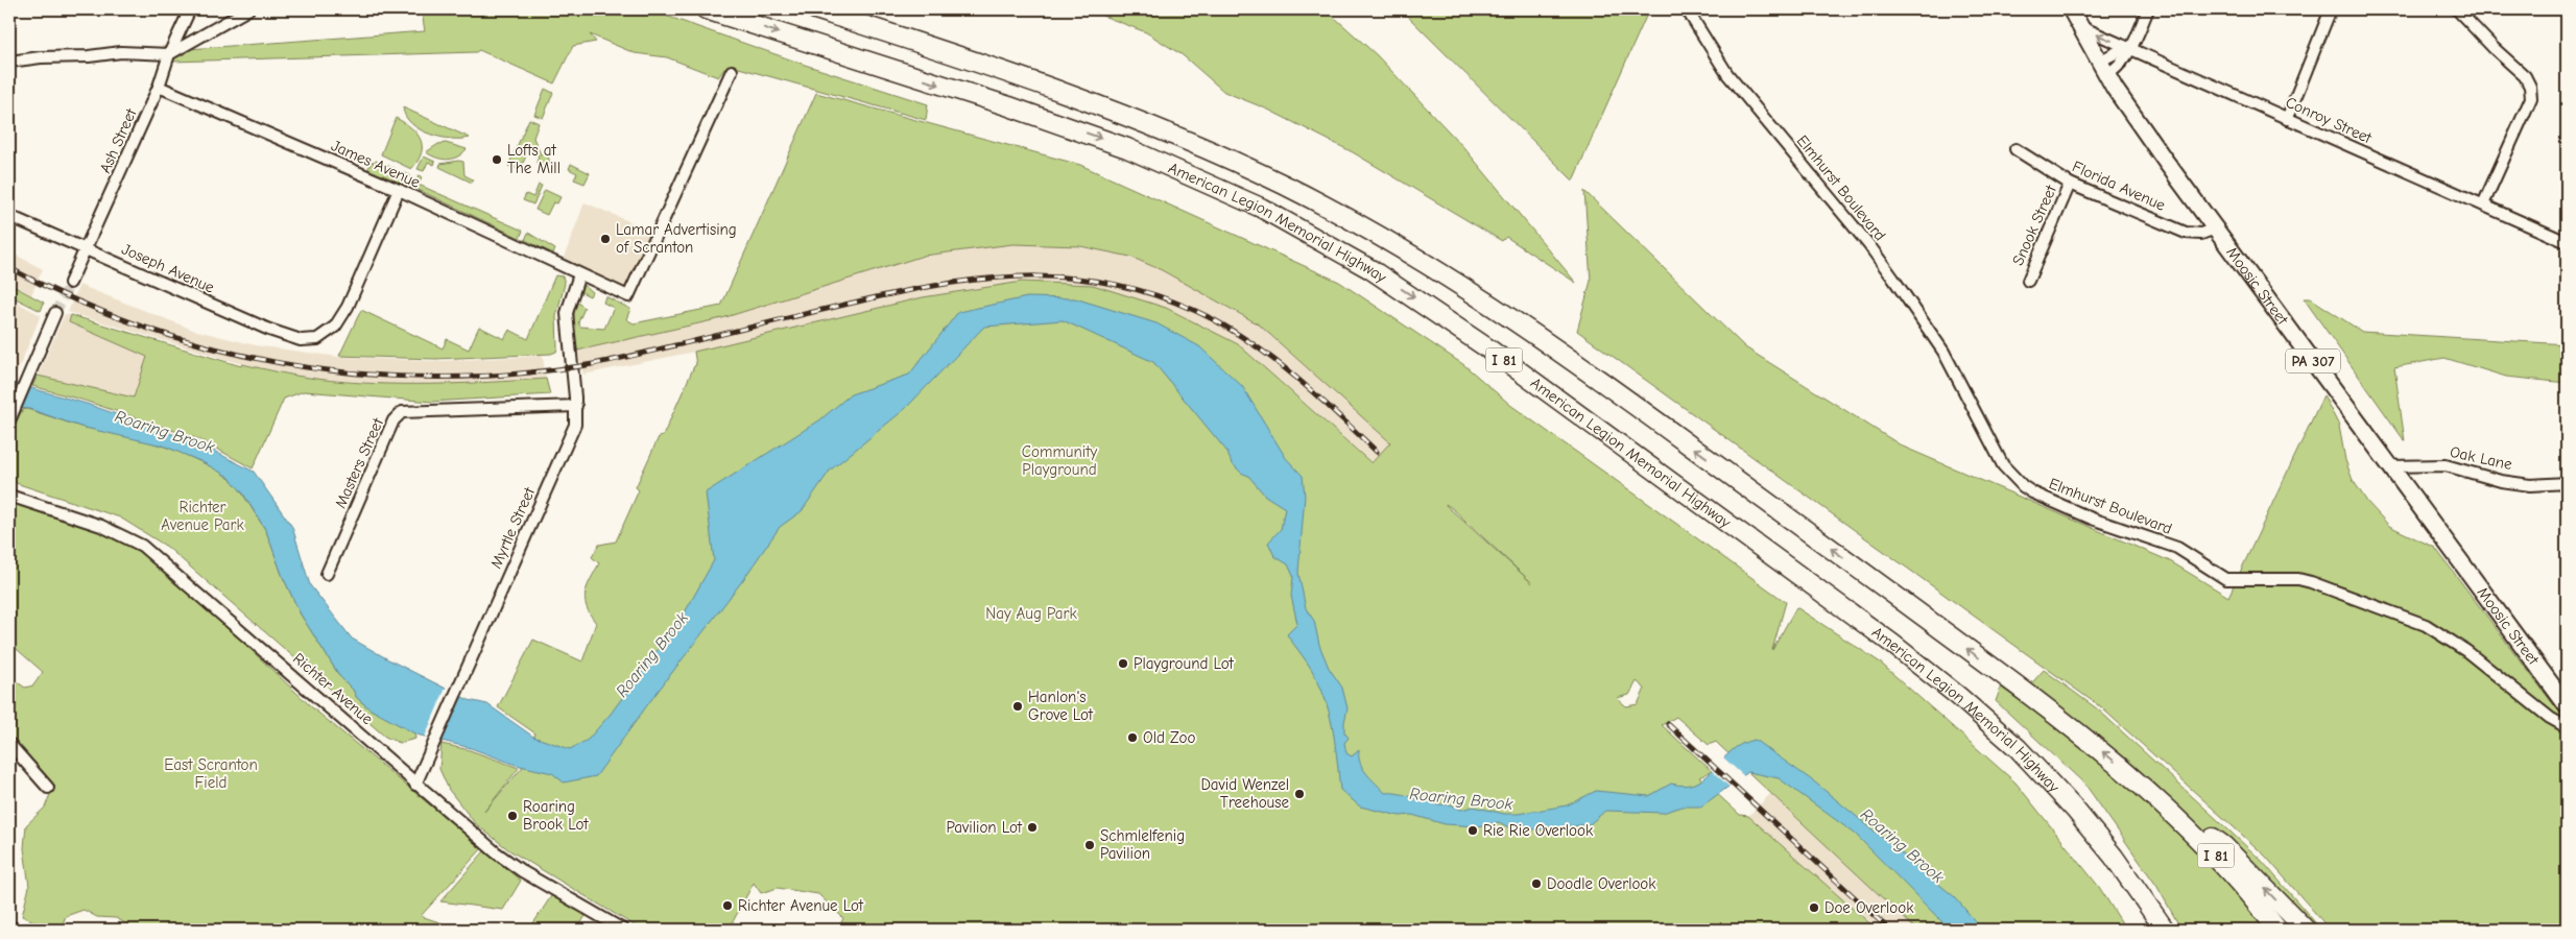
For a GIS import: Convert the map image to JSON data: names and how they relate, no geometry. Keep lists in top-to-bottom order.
{
  "streets": {
    "highway": ["American Legion Memorial Highway", "I 81"],
    "main road": ["Moosic Street", "PA 307"],
    "street": [
      "Conroy Street",
      "Ash Street",
      "James Avenue",
      "Florida Avenue",
      "Elmhurst Boulevard",
      "Snook Street",
      "Joseph Avenue",
      "Oak Lane",
      "Masters Street",
      "Myrtle Street",
      "Richter Avenue"
    ]
  },
  "crossings": [
    ["Conroy Street", "Moosic Street"],
    ["Ash Street", "James Avenue"],
    ["Ash Street", "Joseph Avenue"],
    ["James Avenue", "Joseph Avenue"],
    ["James Avenue", "Myrtle Street"],
    ["Florida Avenue", "Snook Street"],
    ["Florida Avenue", "Moosic Street"],
    ["Moosic Street", "Oak Lane"],
    ["Masters Street", "Myrtle Street"],
    ["Myrtle Street", "Richter Avenue"]
  ],
  "water": ["Roaring Brook"],
  "parks": [
    "Community Playground",
    "Richter Avenue Park",
    "Nay Aug Park",
    "East Scranton Field"
  ],
  "places": [
    "Lofts at The Mill",
    "Lamar Advertising of Scranton",
    "Playground Lot",
    "Hanlon's Grove Lot",
    "Old Zoo",
    "David Wenzel Treehouse",
    "Roaring Brook Lot",
    "Pavilion Lot",
    "Rie Rie Overlook",
    "Schmlelfenig Pavilion",
    "Doodle Overlook",
    "Richter Avenue Lot",
    "Doe Overlook"
  ]
}
